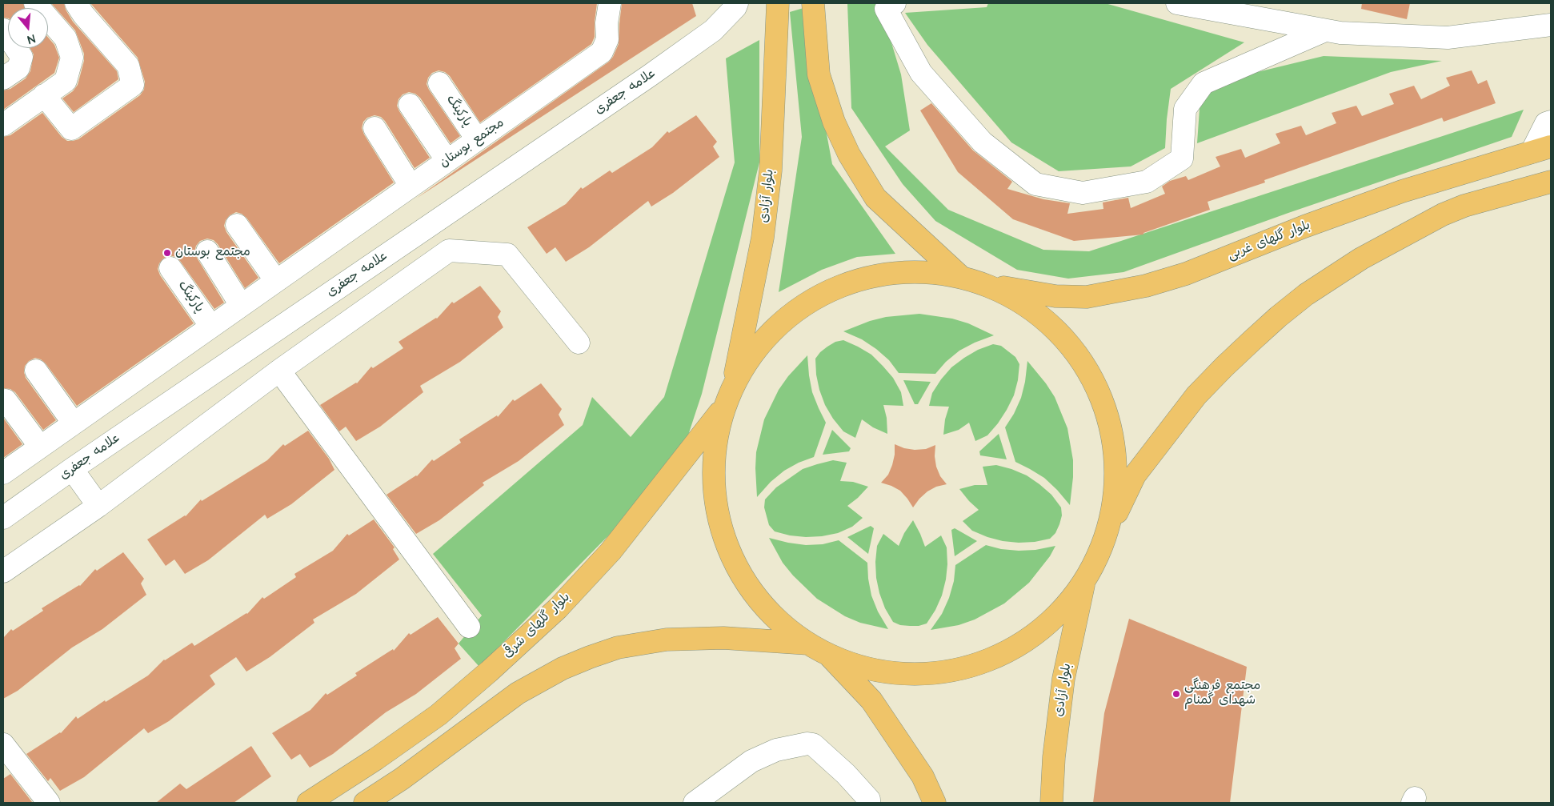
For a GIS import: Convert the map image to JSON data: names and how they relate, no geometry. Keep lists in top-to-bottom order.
{
  "streets": {
    "main road": ["بلوار آزادی", "بلوار گلهای غربی", "بلوار گلهای شرقی"],
    "street": ["علامه جعفری", "پارکینگ", "مجتمع بوستان"]
  },
  "crossings": [
    ["پارکینگ", "مجتمع بوستان"],
    ["بلوار آزادی", "بلوار گلهای شرقی"]
  ],
  "places": ["مجتمع بوستان", "مجتمع فرهنگی شهدای گمنام"],
  "north": "bottom"
}
